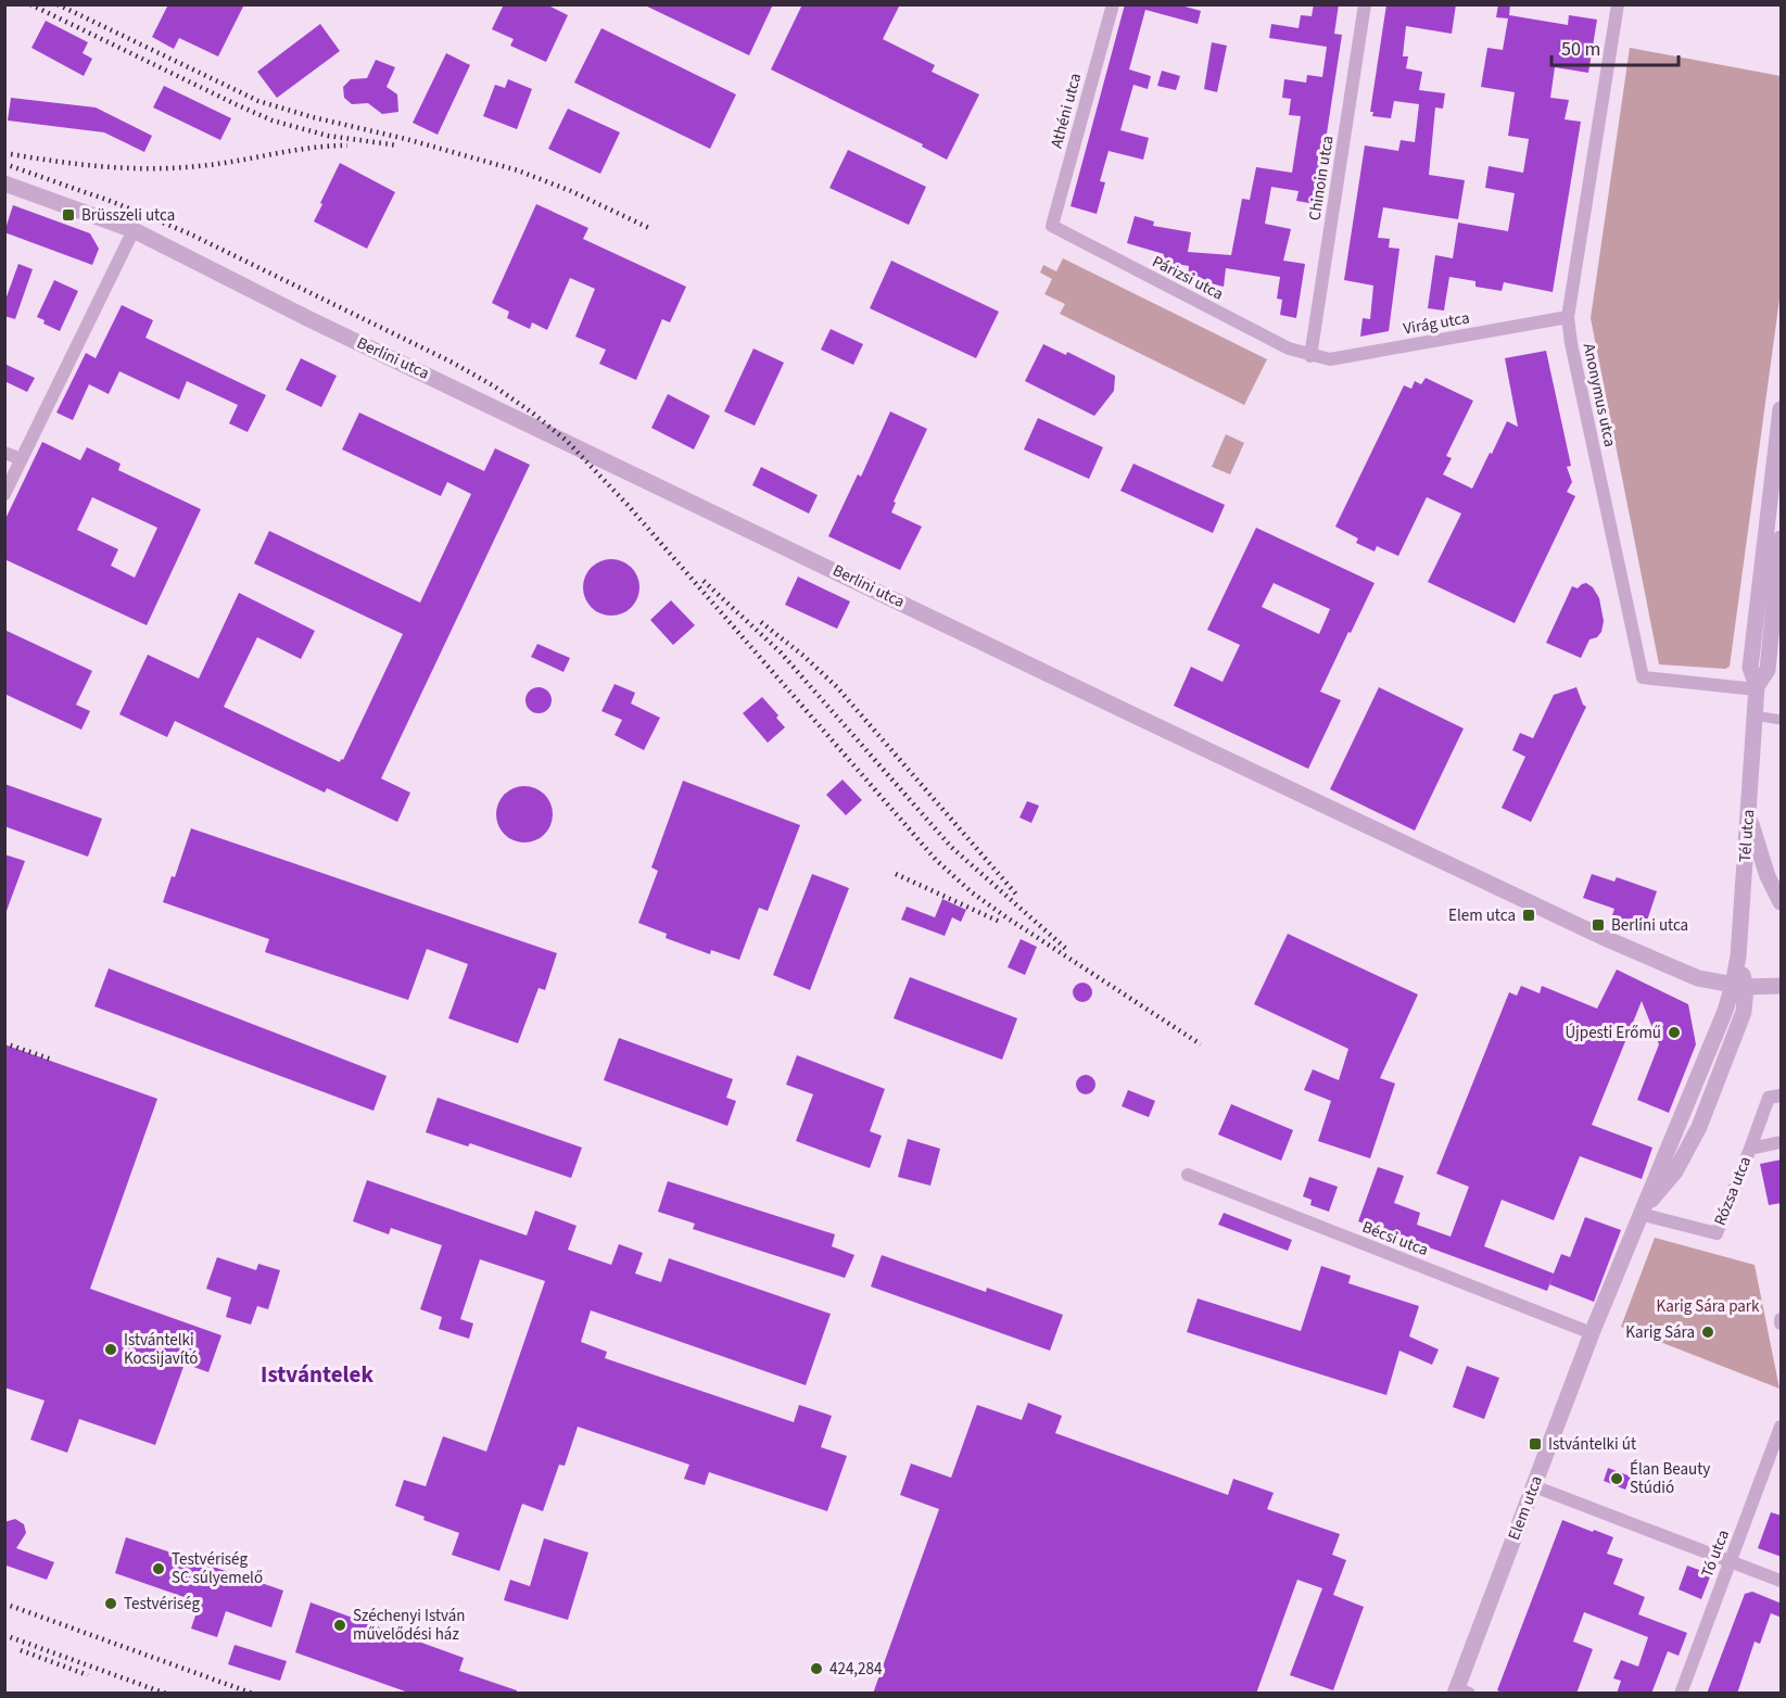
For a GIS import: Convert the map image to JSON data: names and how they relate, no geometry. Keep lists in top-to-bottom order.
{
  "streets": {
    "street": [
      "Athéni utca",
      "Chinoin utca",
      "Párizsi utca",
      "Virág utca",
      "Berlini utca",
      "Anonymus utca",
      "Tél utca",
      "Rózsa utca",
      "Bécsi utca",
      "Elem utca",
      "Tó utca"
    ]
  },
  "crossings": [
    ["Athéni utca", "Párizsi utca"],
    ["Chinoin utca", "Párizsi utca"],
    ["Chinoin utca", "Virág utca"],
    ["Párizsi utca", "Virág utca"],
    ["Virág utca", "Anonymus utca"],
    ["Berlini utca", "Tél utca"],
    ["Berlini utca", "Elem utca"],
    ["Anonymus utca", "Tél utca"],
    ["Tél utca", "Elem utca"],
    ["Rózsa utca", "Elem utca"],
    ["Bécsi utca", "Elem utca"]
  ],
  "districts": ["Istvántelek"],
  "parks": ["Karig Sára park"],
  "places": {
    "transit": [
      "Brüsszeli utca",
      "Elem utca",
      "Berlini utca",
      "Istvántelki út"
    ],
    "other": [
      "Újpesti Erőmű",
      "Karig Sára",
      "Istvántelki Kocsijavító",
      "Élan Beauty Stúdió",
      "Testvériség SC súlyemelő",
      "Testvériség",
      "Széchenyi István művelődési ház",
      "424,284"
    ]
  },
  "scale_bar": "50 m"
}
